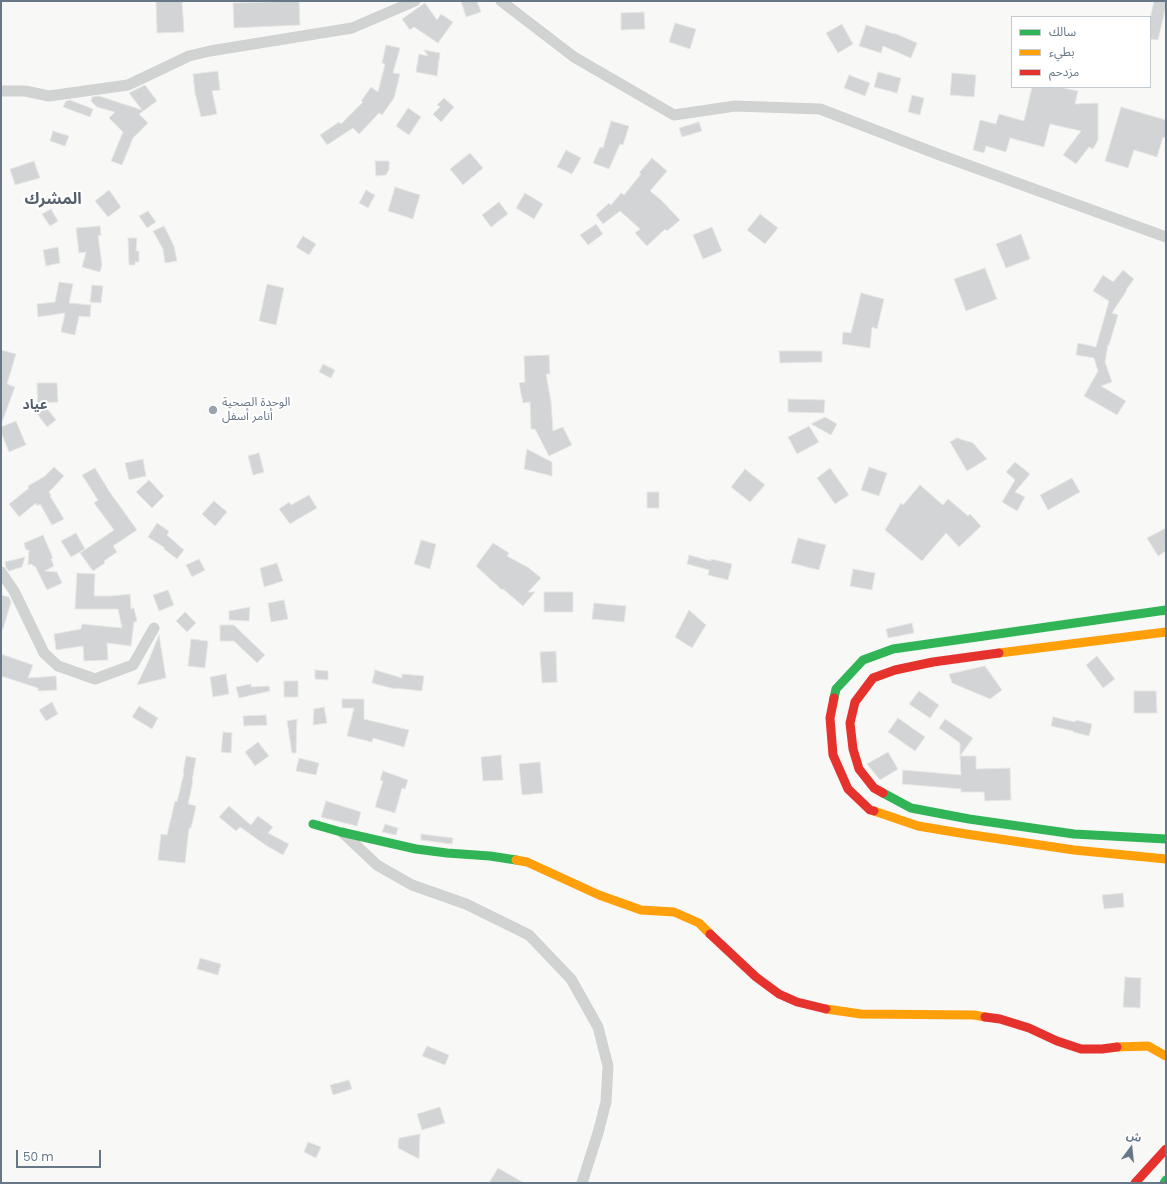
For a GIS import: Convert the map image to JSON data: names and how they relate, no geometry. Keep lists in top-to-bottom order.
{
  "districts": ["المشرك", "عياد"],
  "places": ["الوحدة الصحية أنامر أسفل"],
  "legend": ["سالك", "بطيء", "مزدحم"],
  "scale_bar": "50 m",
  "north": "top"
}
